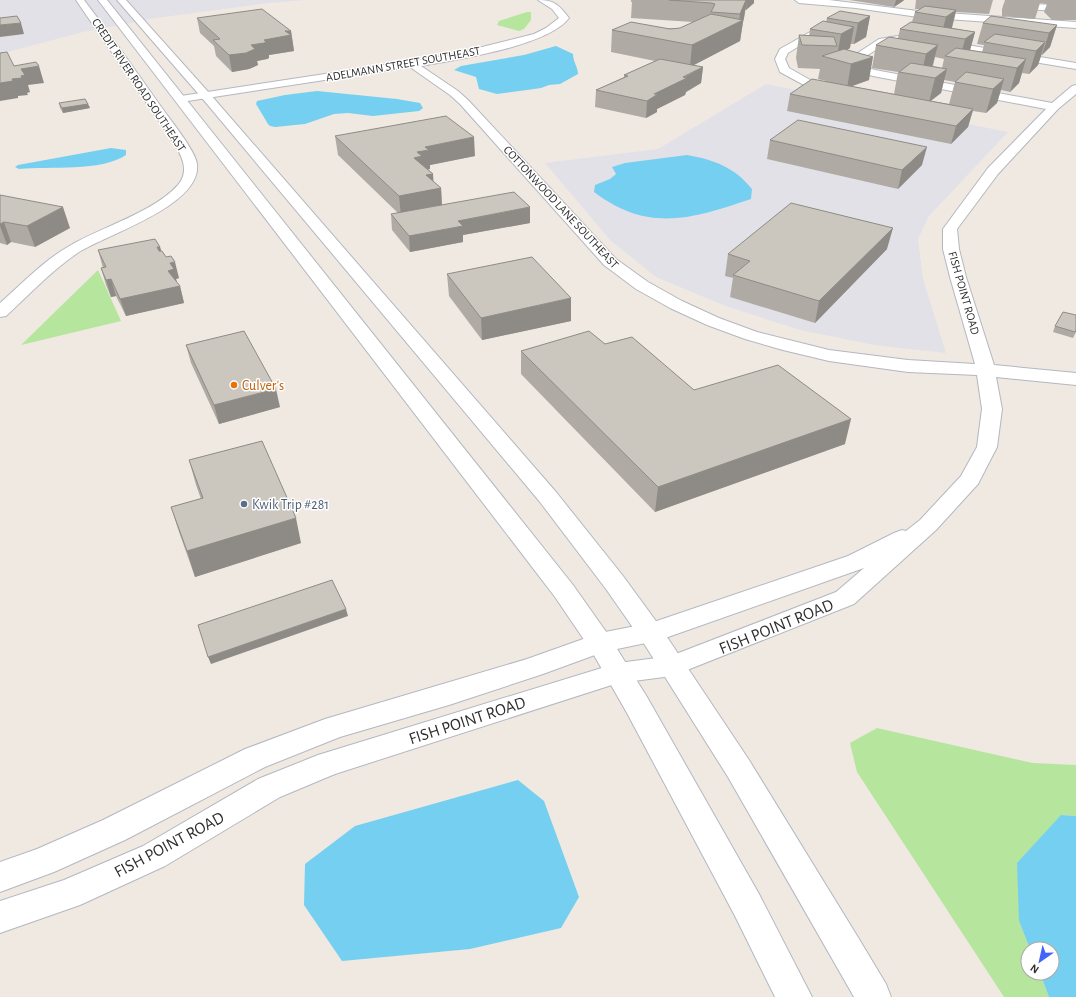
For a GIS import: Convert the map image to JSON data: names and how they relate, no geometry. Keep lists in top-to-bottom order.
{
  "streets": {
    "street": [
      "ADELMANN STREET SOUTHEAST",
      "CREDIT RIVER ROAD SOUTHEAST",
      "COTTONWOOD LANE SOUTHEAST",
      "FISH POINT ROAD"
    ]
  },
  "crossings": [
    ["ADELMANN STREET SOUTHEAST", "COTTONWOOD LANE SOUTHEAST"],
    ["COTTONWOOD LANE SOUTHEAST", "FISH POINT ROAD"]
  ],
  "places": ["Culver's", "Kwik Trip #281"],
  "north": "bottom left"
}
